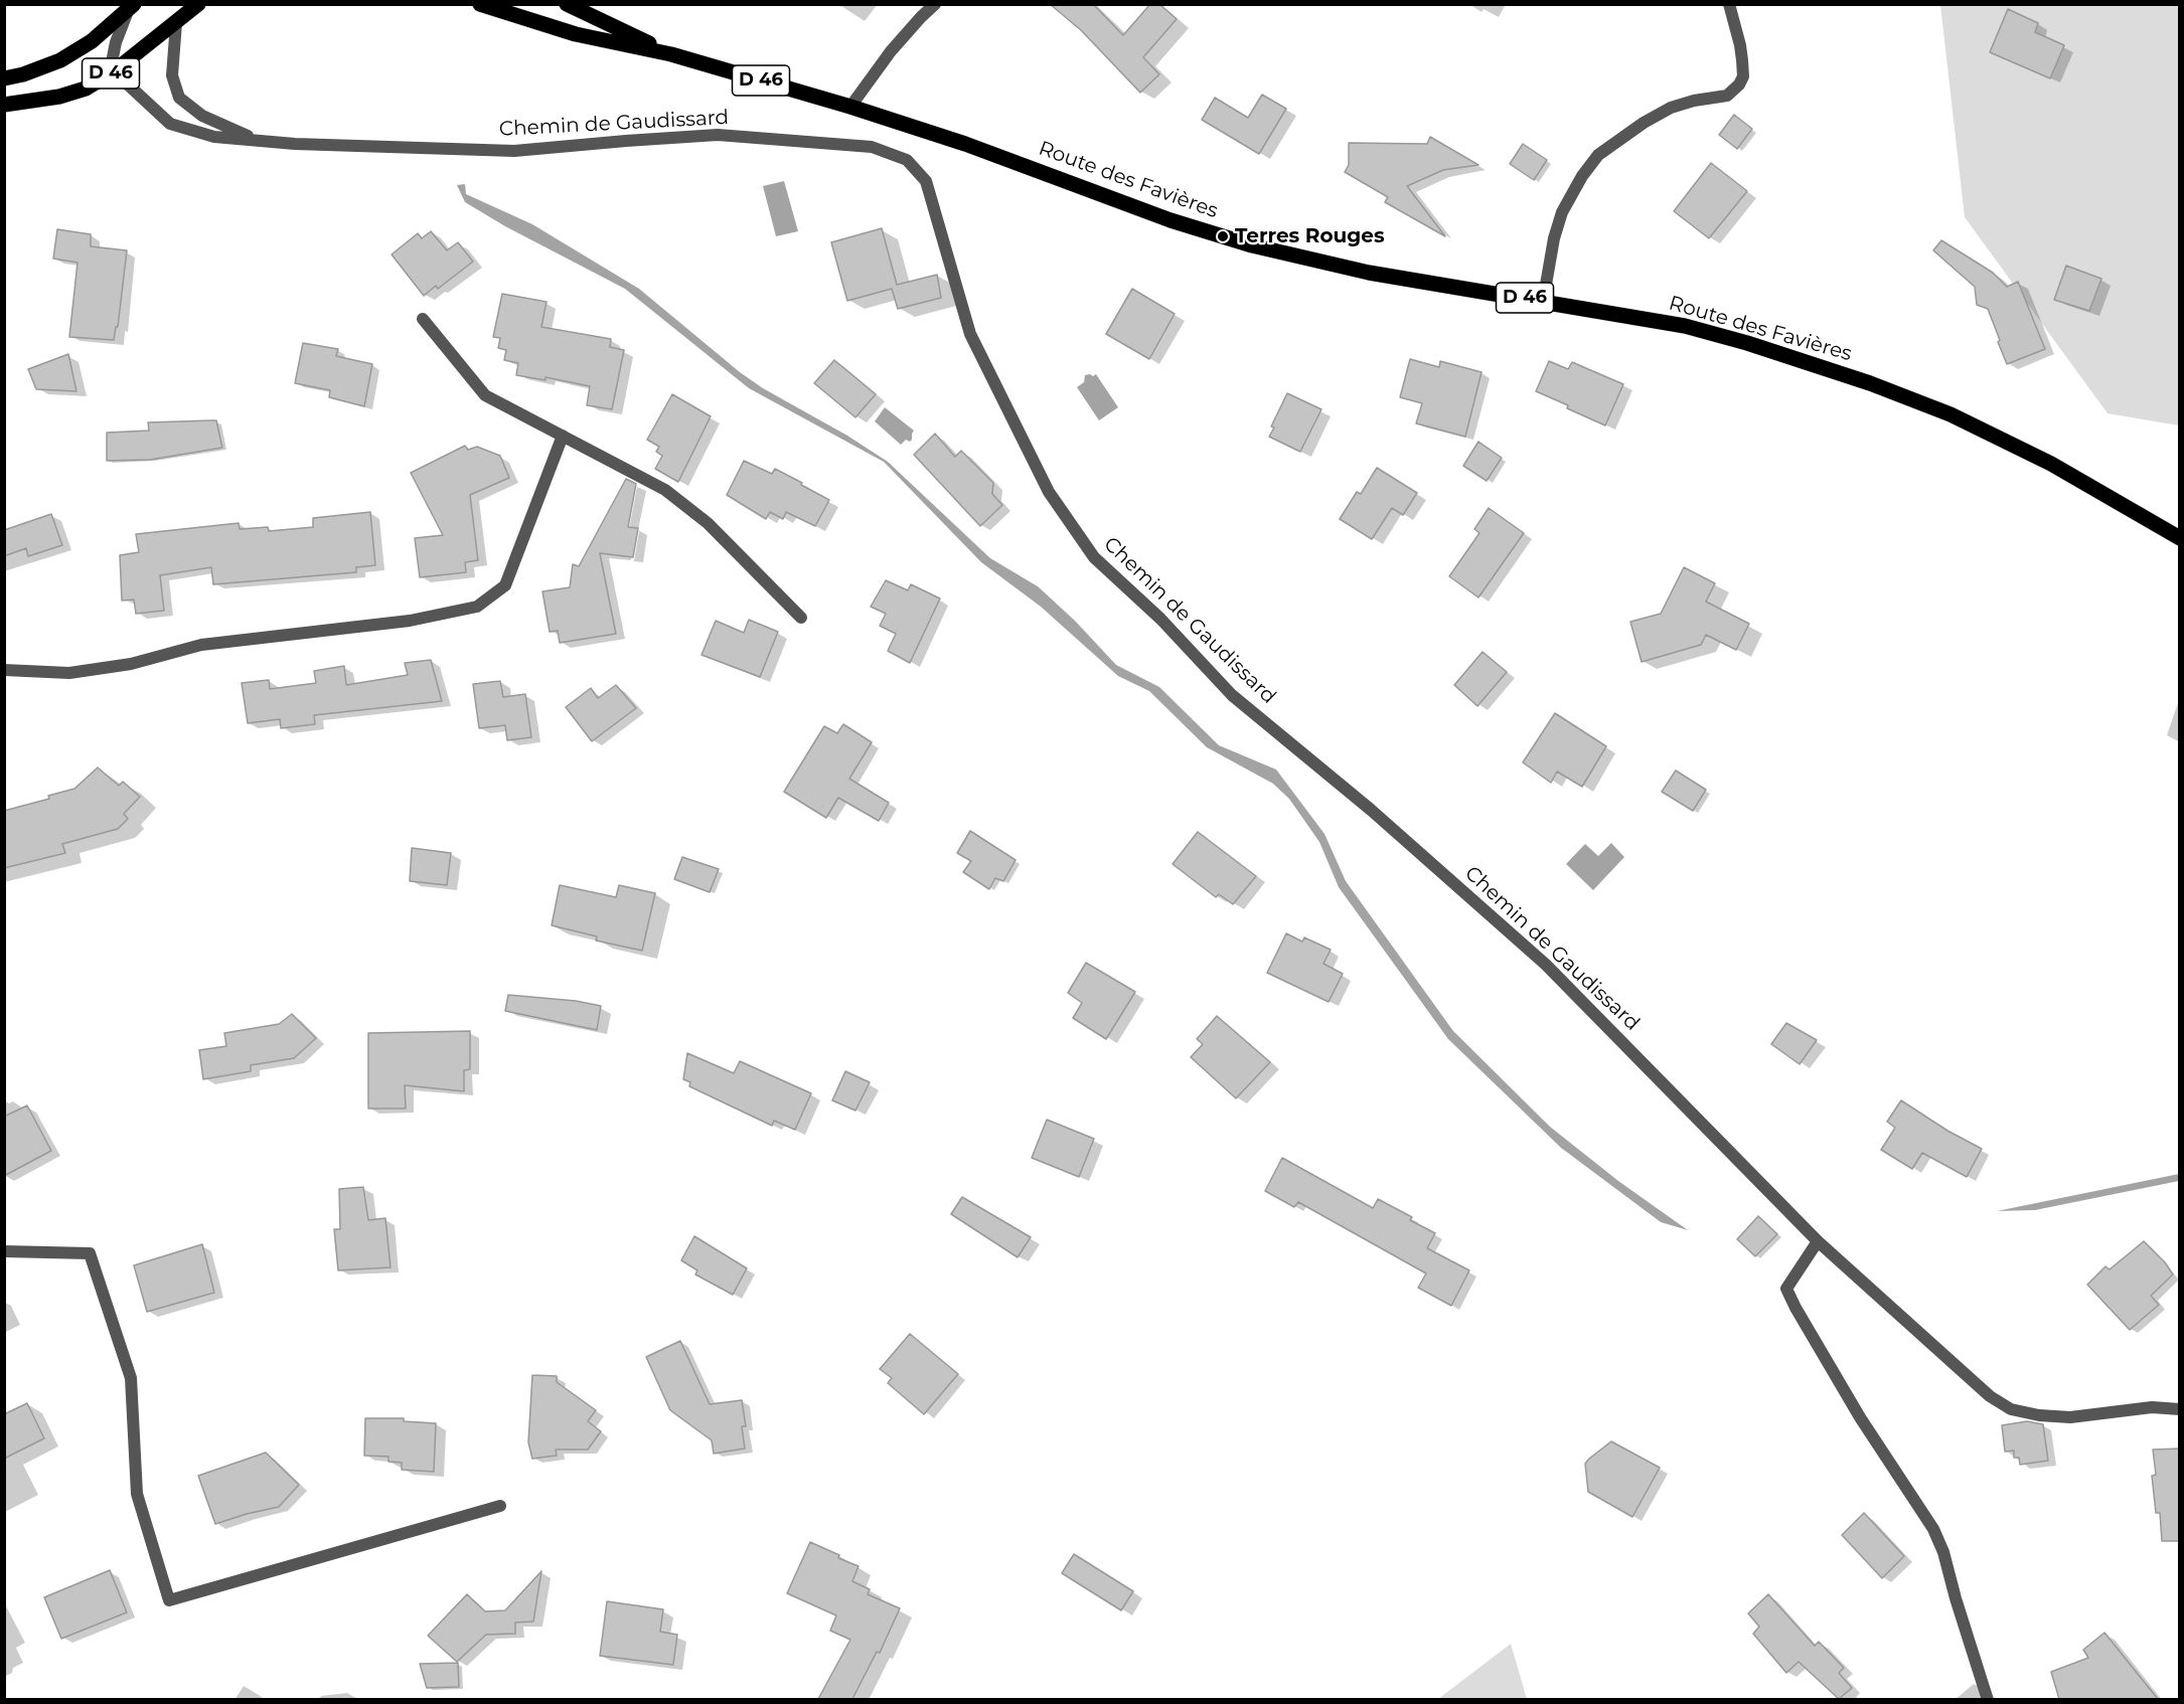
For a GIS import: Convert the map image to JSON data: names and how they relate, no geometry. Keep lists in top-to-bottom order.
{
  "streets": {
    "main road": ["D 46", "Route des Favières"],
    "street": ["Chemin de Gaudissard"]
  },
  "crossings": [
    ["D 46", "Chemin de Gaudissard"],
    ["D 46", "Route des Favières"]
  ],
  "places": ["Terres Rouges"]
}
